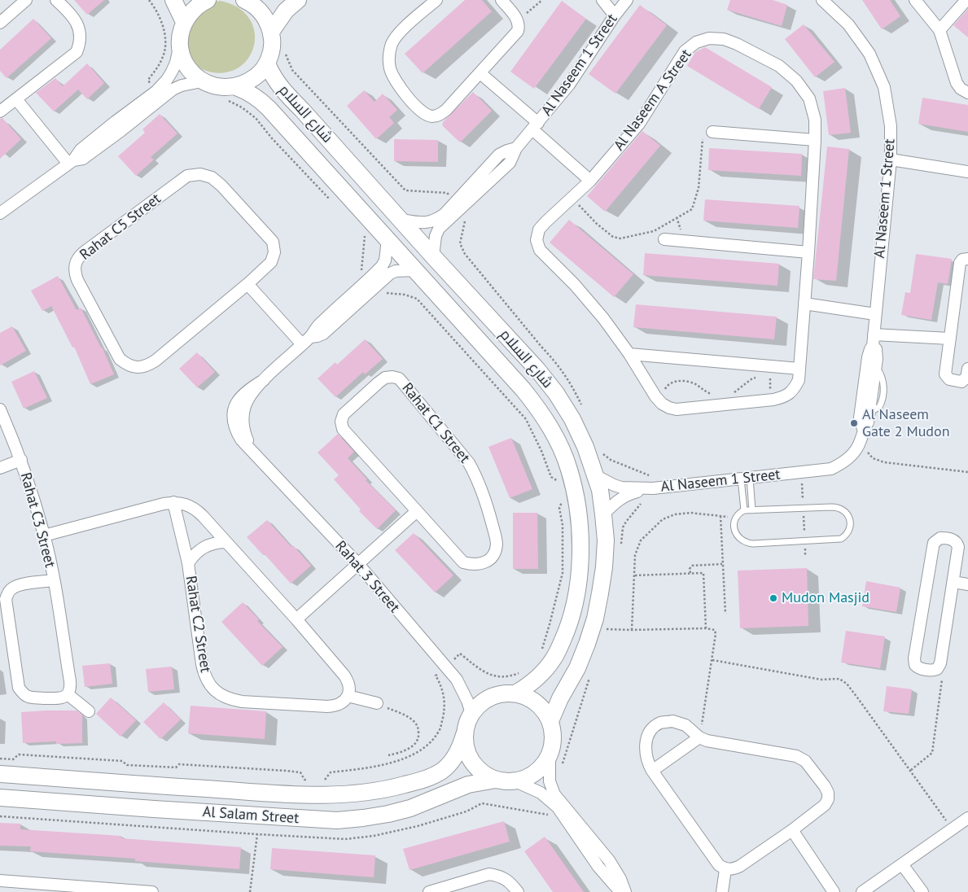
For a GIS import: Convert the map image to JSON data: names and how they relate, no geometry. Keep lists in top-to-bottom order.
{
  "streets": {
    "street": [
      "Al Naseem 1 Street",
      "Al Naseem A Street",
      "شارع السلام",
      "Rahat C5 Street",
      "Rahat C1 Street",
      "Rahat C3 Street",
      "Rahat 3 Street",
      "Rahat C2 Street",
      "Al Salam Street"
    ]
  },
  "crossings": [
    ["Al Naseem 1 Street", "شارع السلام"],
    ["شارع السلام", "Rahat 3 Street"],
    ["شارع السلام", "Al Salam Street"],
    ["Rahat 3 Street", "Al Salam Street"]
  ],
  "places": ["Al Naseem Gate 2 Mudon", "Mudon Masjid"]
}
